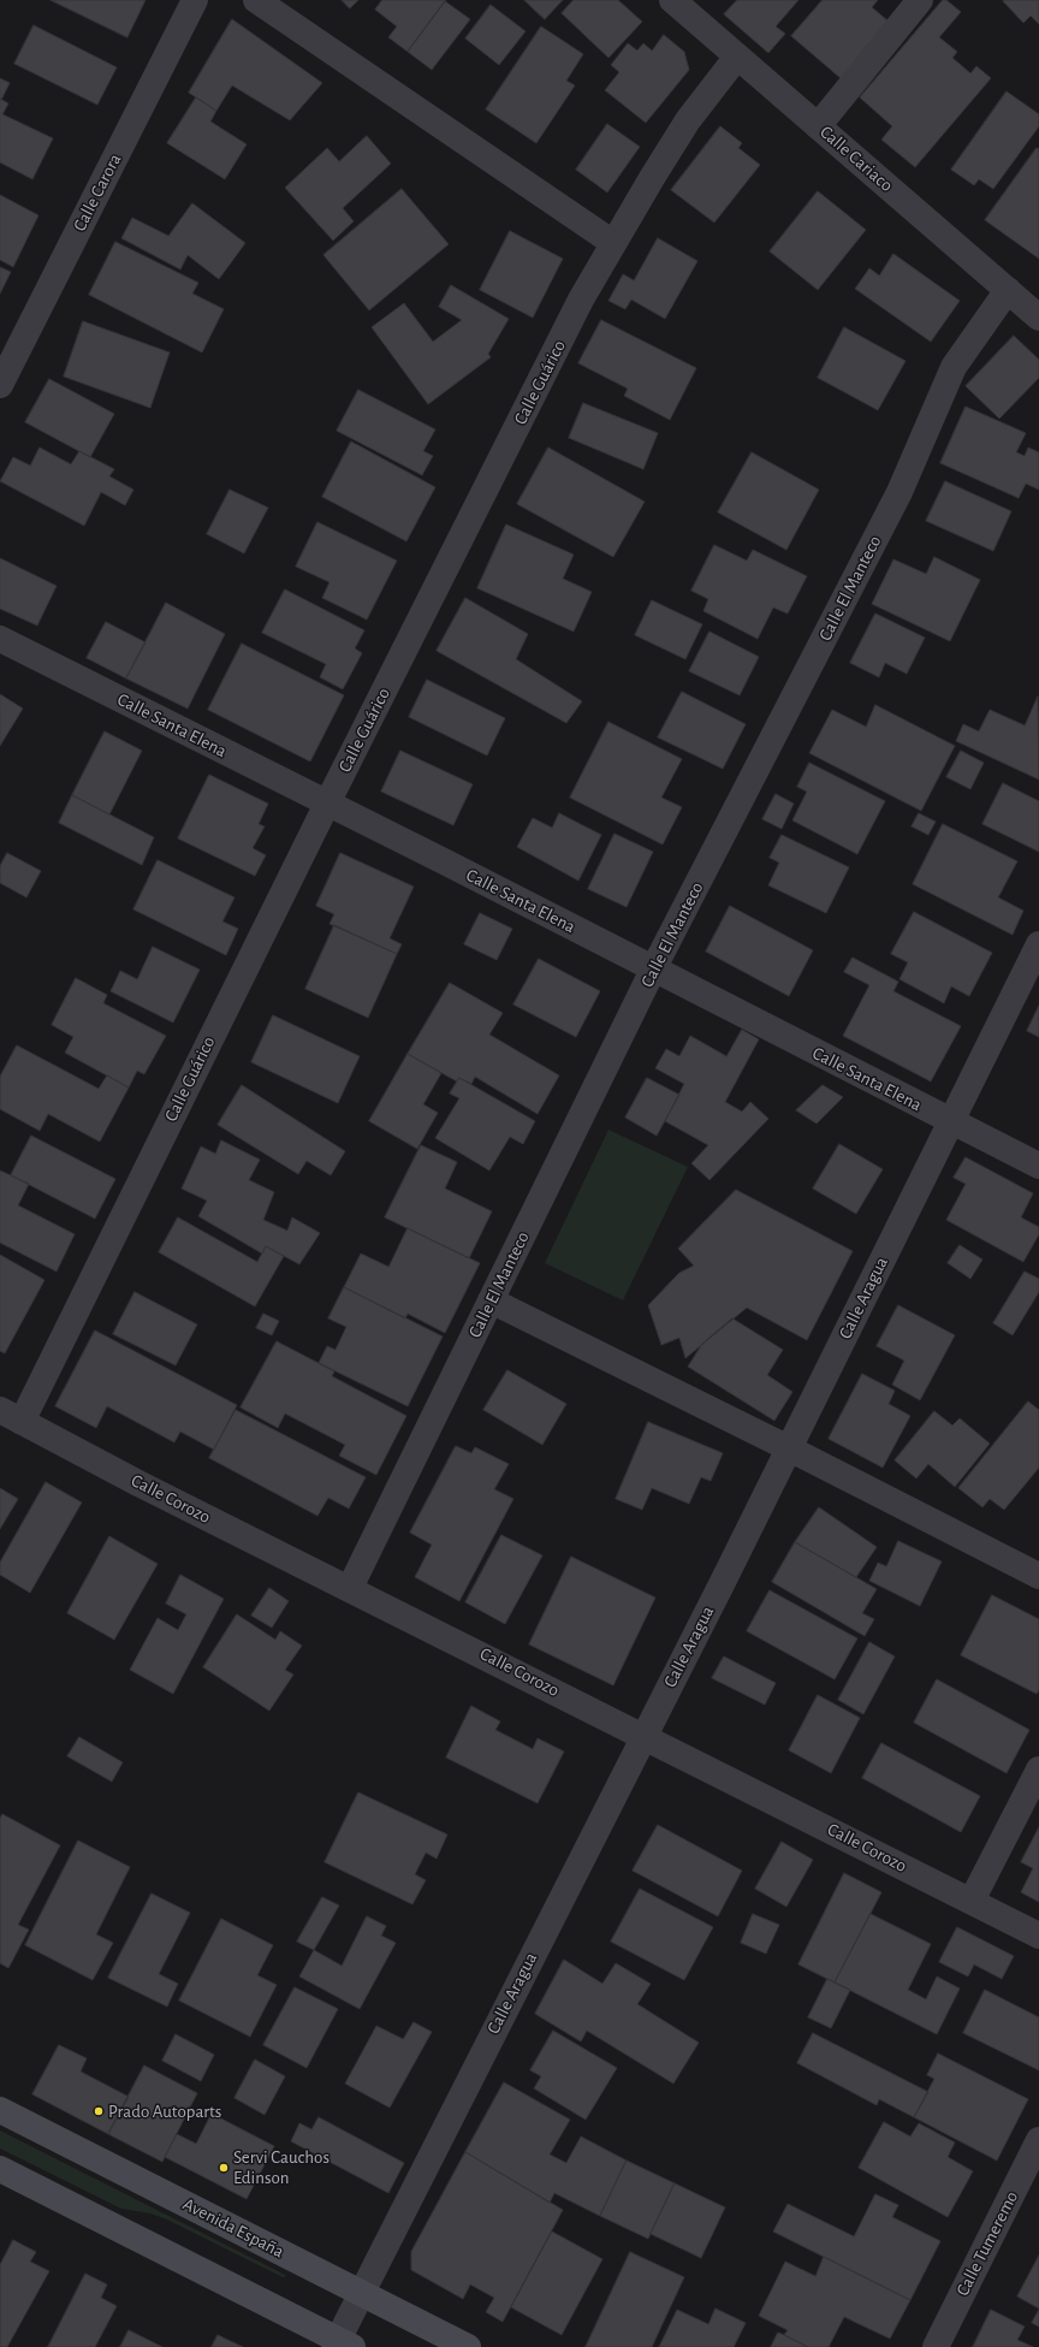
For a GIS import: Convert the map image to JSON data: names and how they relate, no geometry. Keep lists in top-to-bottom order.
{
  "streets": {
    "main road": ["Avenida España"],
    "street": [
      "Calle Cariaco",
      "Calle Carora",
      "Calle Guárico",
      "Calle El Manteco",
      "Calle Santa Elena",
      "Calle Aragua",
      "Calle Corozo",
      "Calle Tumeremo"
    ]
  },
  "crossings": [
    ["Calle Cariaco", "Calle Guárico"],
    ["Calle Cariaco", "Calle El Manteco"],
    ["Calle Guárico", "Calle Santa Elena"],
    ["Calle Guárico", "Calle Corozo"],
    ["Calle El Manteco", "Calle Santa Elena"],
    ["Calle El Manteco", "Calle Corozo"],
    ["Calle Santa Elena", "Calle Aragua"],
    ["Calle Aragua", "Calle Corozo"],
    ["Calle Aragua", "Avenida España"]
  ],
  "places": ["Prado Autoparts", "Servi Cauchos Edinson"]
}
